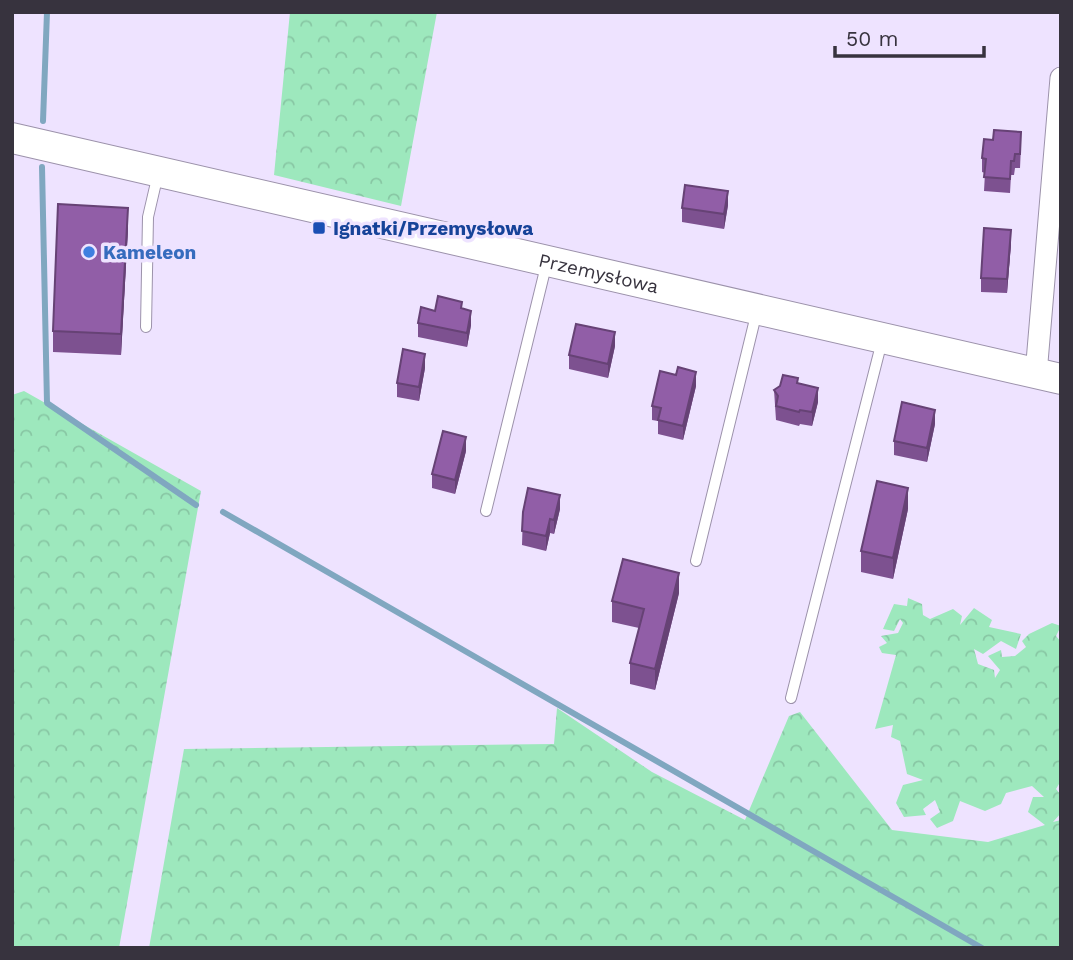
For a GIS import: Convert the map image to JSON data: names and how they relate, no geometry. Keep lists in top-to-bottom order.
{
  "streets": {
    "street": ["Przemysłowa"]
  },
  "places": {
    "transit": ["Ignatki/Przemysłowa"],
    "other": ["Kameleon"]
  },
  "scale_bar": "50 m"
}
